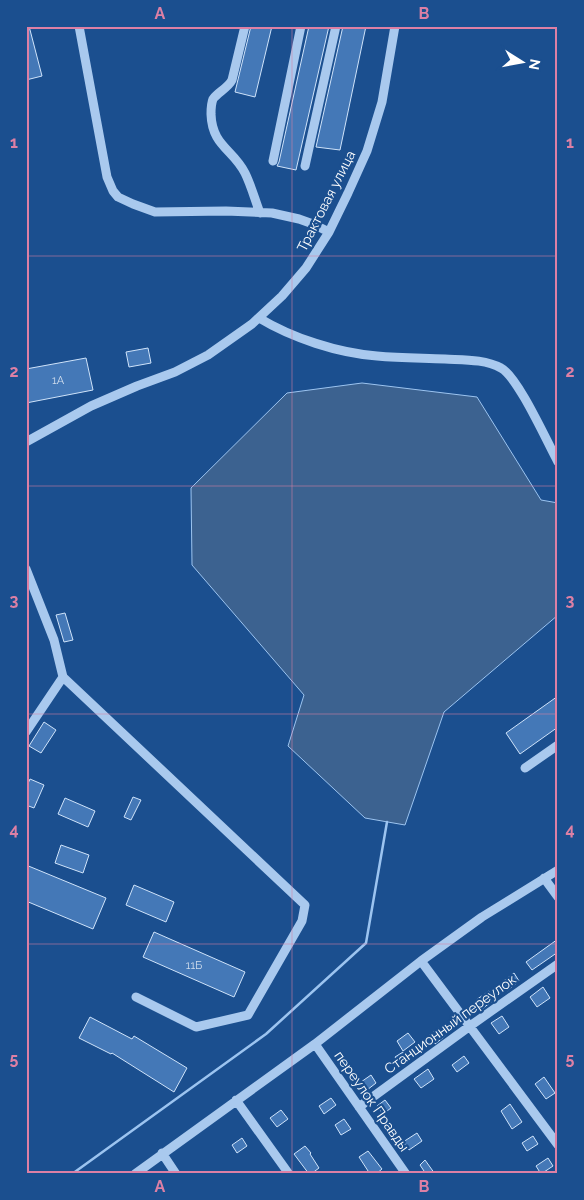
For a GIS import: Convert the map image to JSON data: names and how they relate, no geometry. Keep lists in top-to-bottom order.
{
  "streets": {
    "street": ["Трактовая улица", "Станционный переулок", "переулок Правды"]
  },
  "crossings": [
    ["Станционный переулок", "переулок Правды"]
  ],
  "house_numbers": ["1А", "11Б"],
  "north": "right",
  "grid": {
    "columns": ["A", "B"],
    "rows": [
      "1",
      "2",
      "3",
      "4",
      "5"
    ]
  }
}
